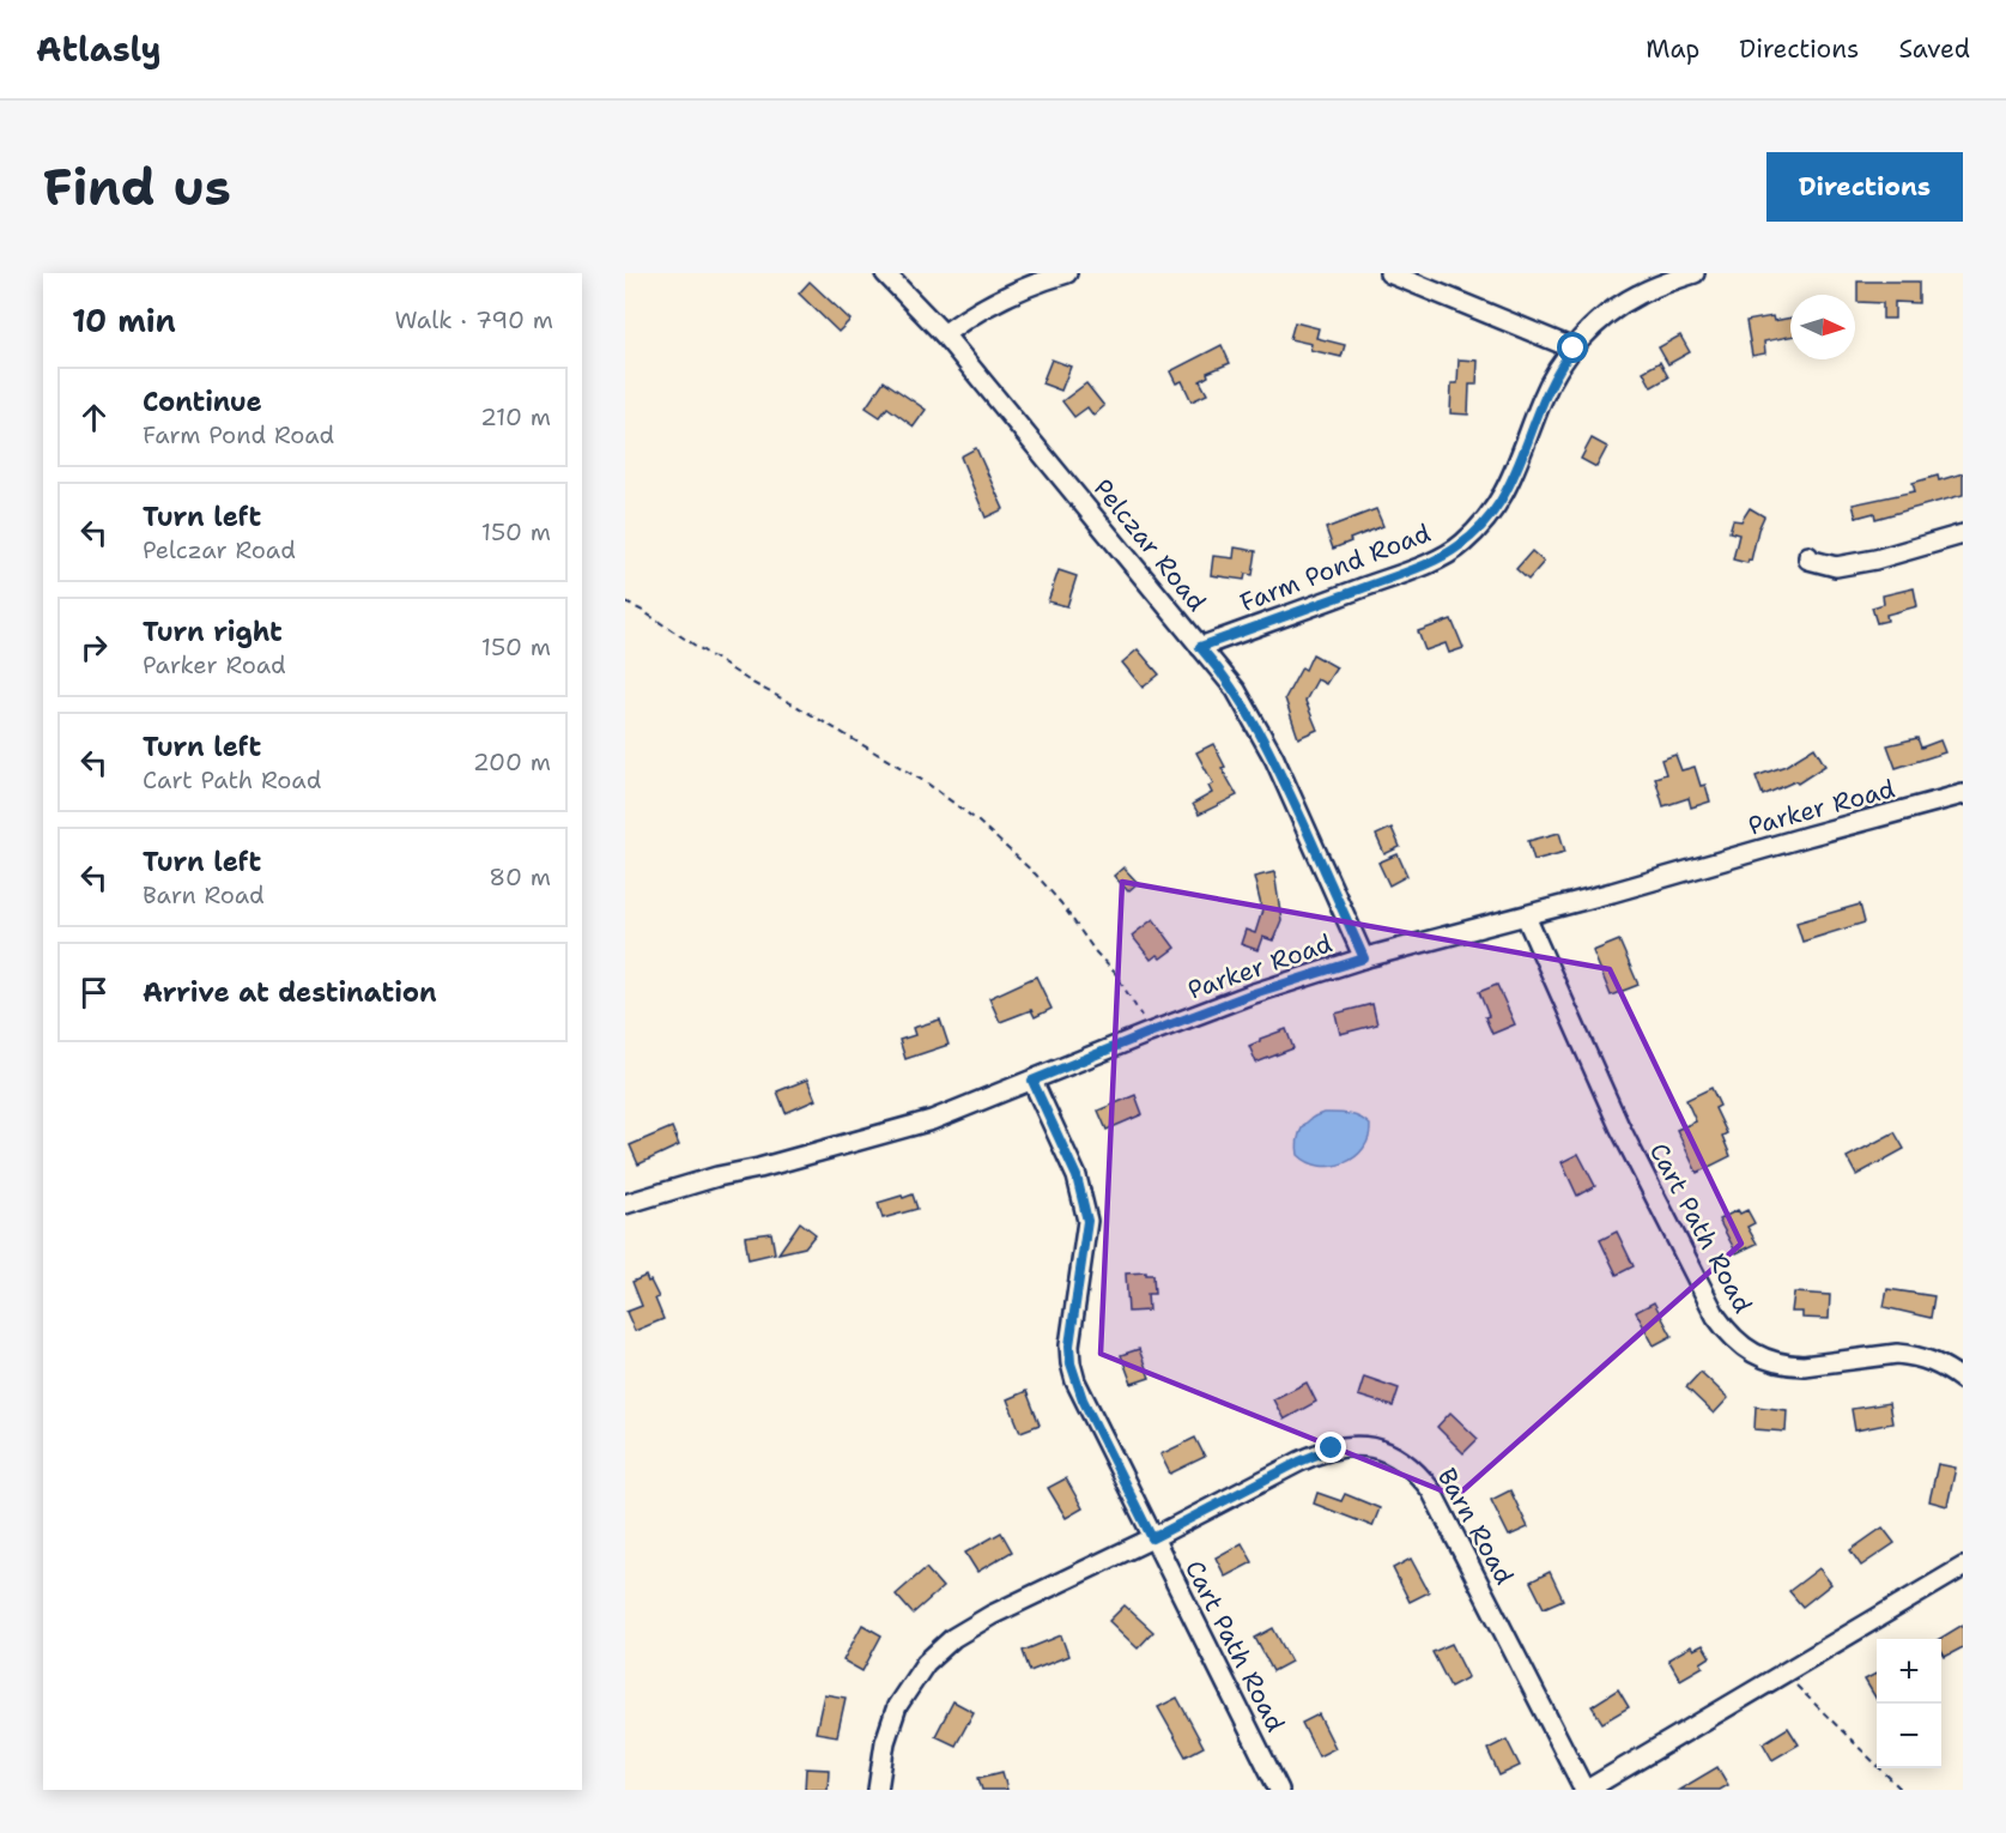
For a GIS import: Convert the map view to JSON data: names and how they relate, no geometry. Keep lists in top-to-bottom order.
{
  "streets": {
    "street": [
      "Pelczar Road",
      "Farm Pond Road",
      "Parker Road",
      "Cart Path Road",
      "Barn Road"
    ]
  },
  "crossings": [
    ["Pelczar Road", "Farm Pond Road"],
    ["Pelczar Road", "Parker Road"],
    ["Parker Road", "Cart Path Road"],
    ["Cart Path Road", "Barn Road"]
  ],
  "north": "right",
  "page": {
    "header": "Atlasly",
    "nav": ["Map", "Directions", "Saved"],
    "buttons": "Directions",
    "title": "Find us",
    "heading": ["10 min", "Walk · 790 m"],
    "list": [
      ["Continue", "Farm Pond Road", "210 m"],
      ["Turn left", "Pelczar Road", "150 m"],
      ["Turn right", "Parker Road", "150 m"],
      ["Turn left", "Cart Path Road", "200 m"],
      ["Turn left", "Barn Road", "80 m"],
      "Arrive at destination"
    ],
    "map_buttons": ["+", "−"]
  }
}
